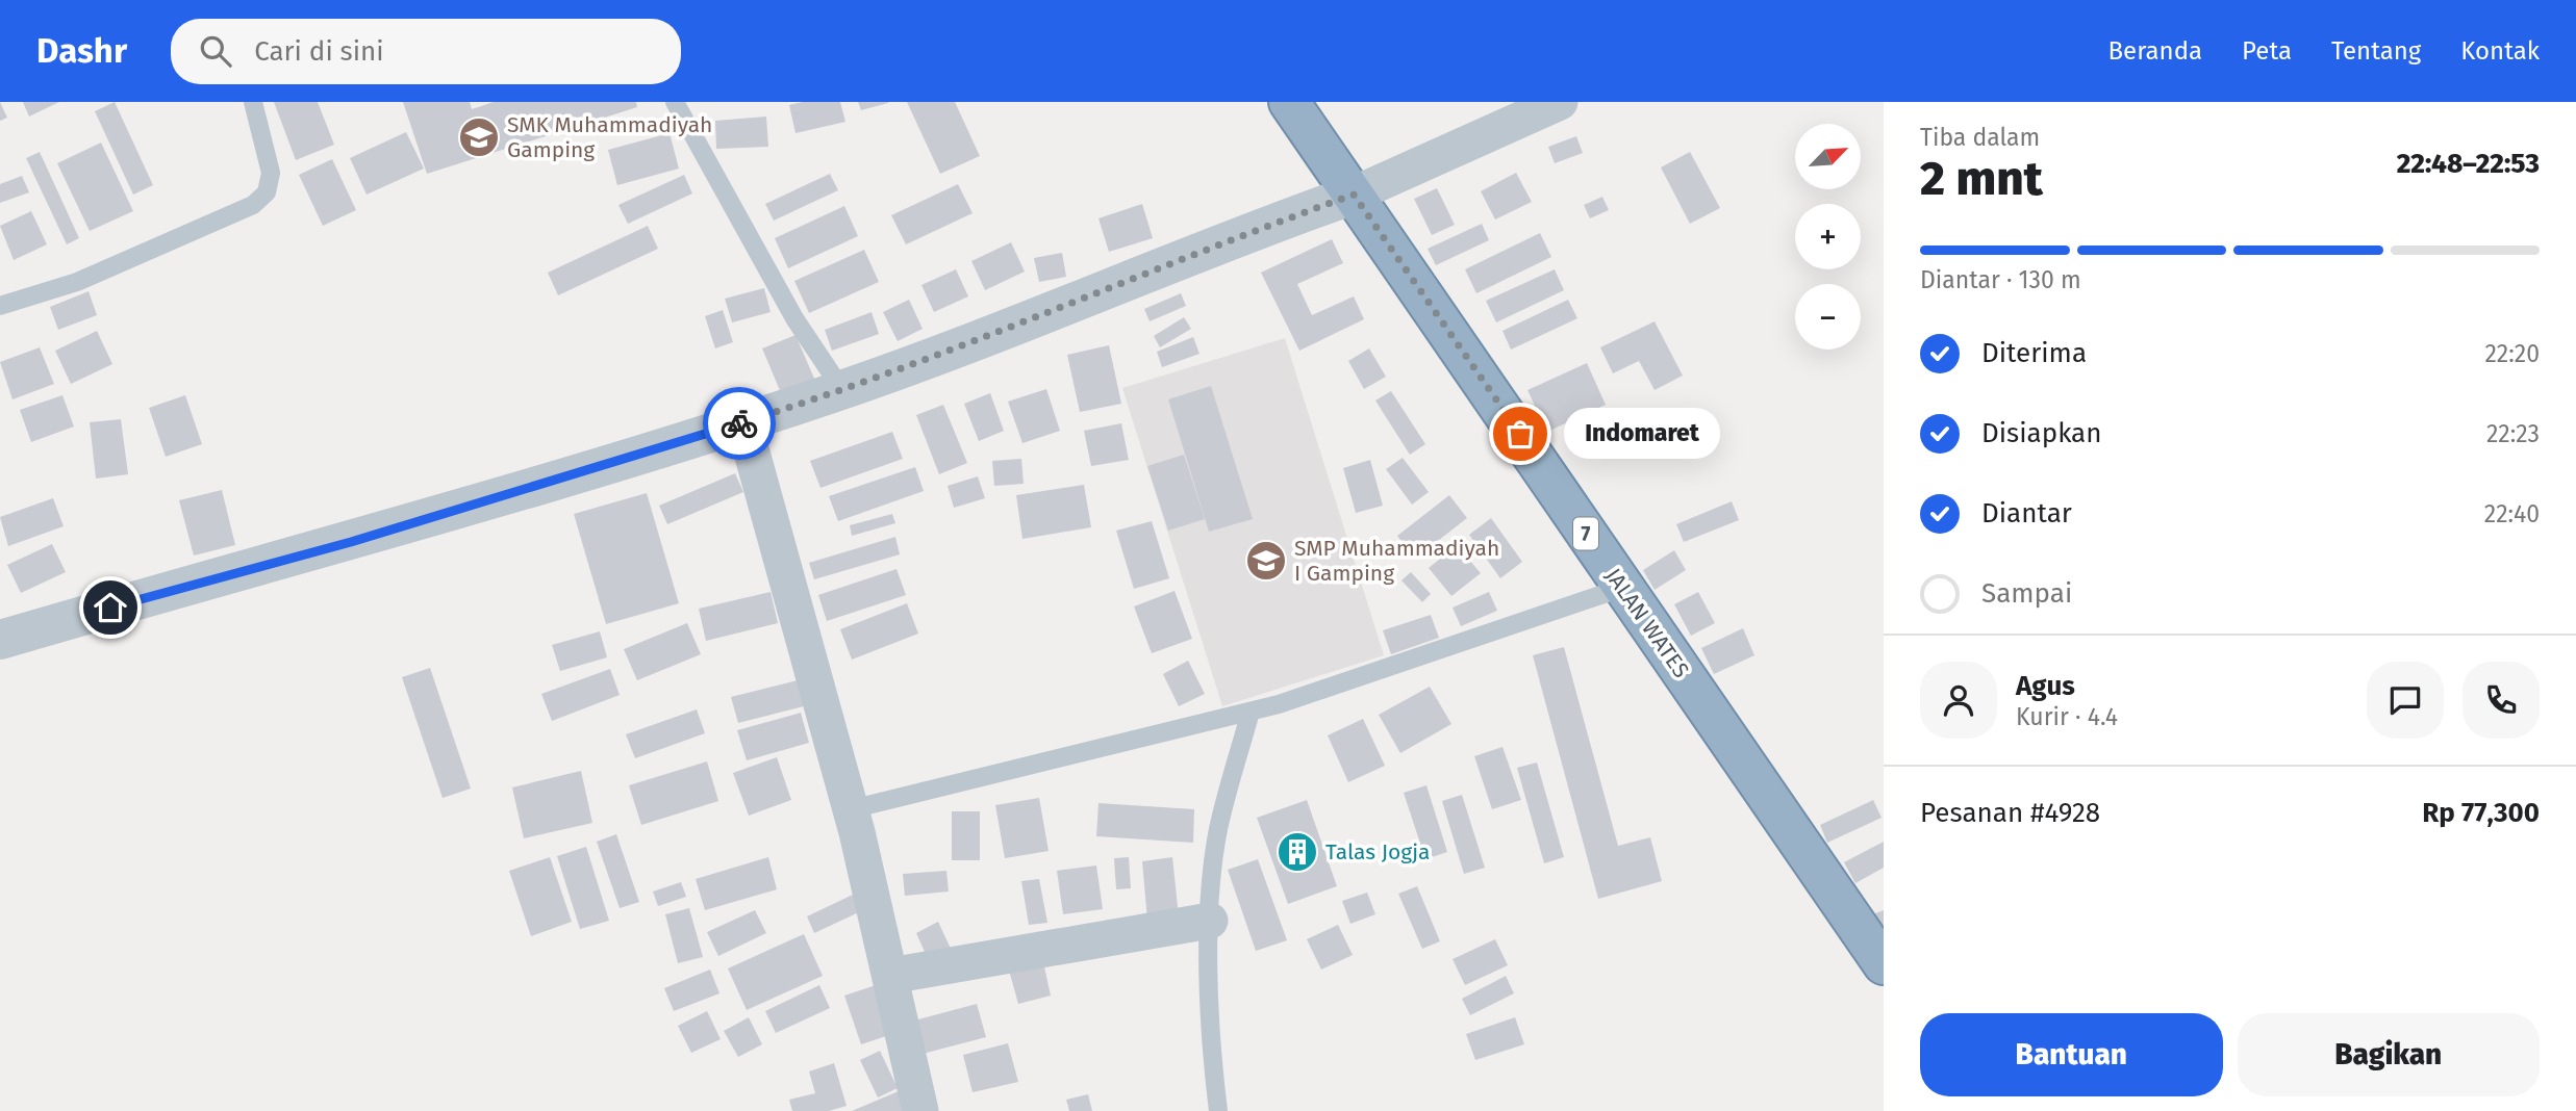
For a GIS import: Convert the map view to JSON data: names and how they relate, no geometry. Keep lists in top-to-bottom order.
{
  "streets": {
    "highway": ["7", "JALAN WATES"]
  },
  "places": {
    "school or university": ["SMK Muhammadiyah Gamping", "SMP Muhammadiyah I Gamping"],
    "other": ["Indomaret"],
    "building": ["Talas Jogja"]
  },
  "north": "top right",
  "page": {
    "header": "Dashr",
    "search": "Cari di sini",
    "nav": [
      "Beranda",
      "Peta",
      "Tentang",
      "Kontak"
    ],
    "heading": ["2 mnt", "Tiba dalam", "22:48–22:53"],
    "panel": [
      "Agus",
      "Kurir · 4.4",
      "Pesanan #4928",
      "Rp 77,300"
    ],
    "map_buttons": ["+", "−"],
    "bar": "Diantar · 130 m",
    "list": [
      ["Diterima", "22:20"],
      ["Disiapkan", "22:23"],
      ["Diantar", "22:40"],
      "Sampai"
    ],
    "bubble": "Indomaret",
    "buttons": ["Bantuan", "Bagikan"]
  }
}
